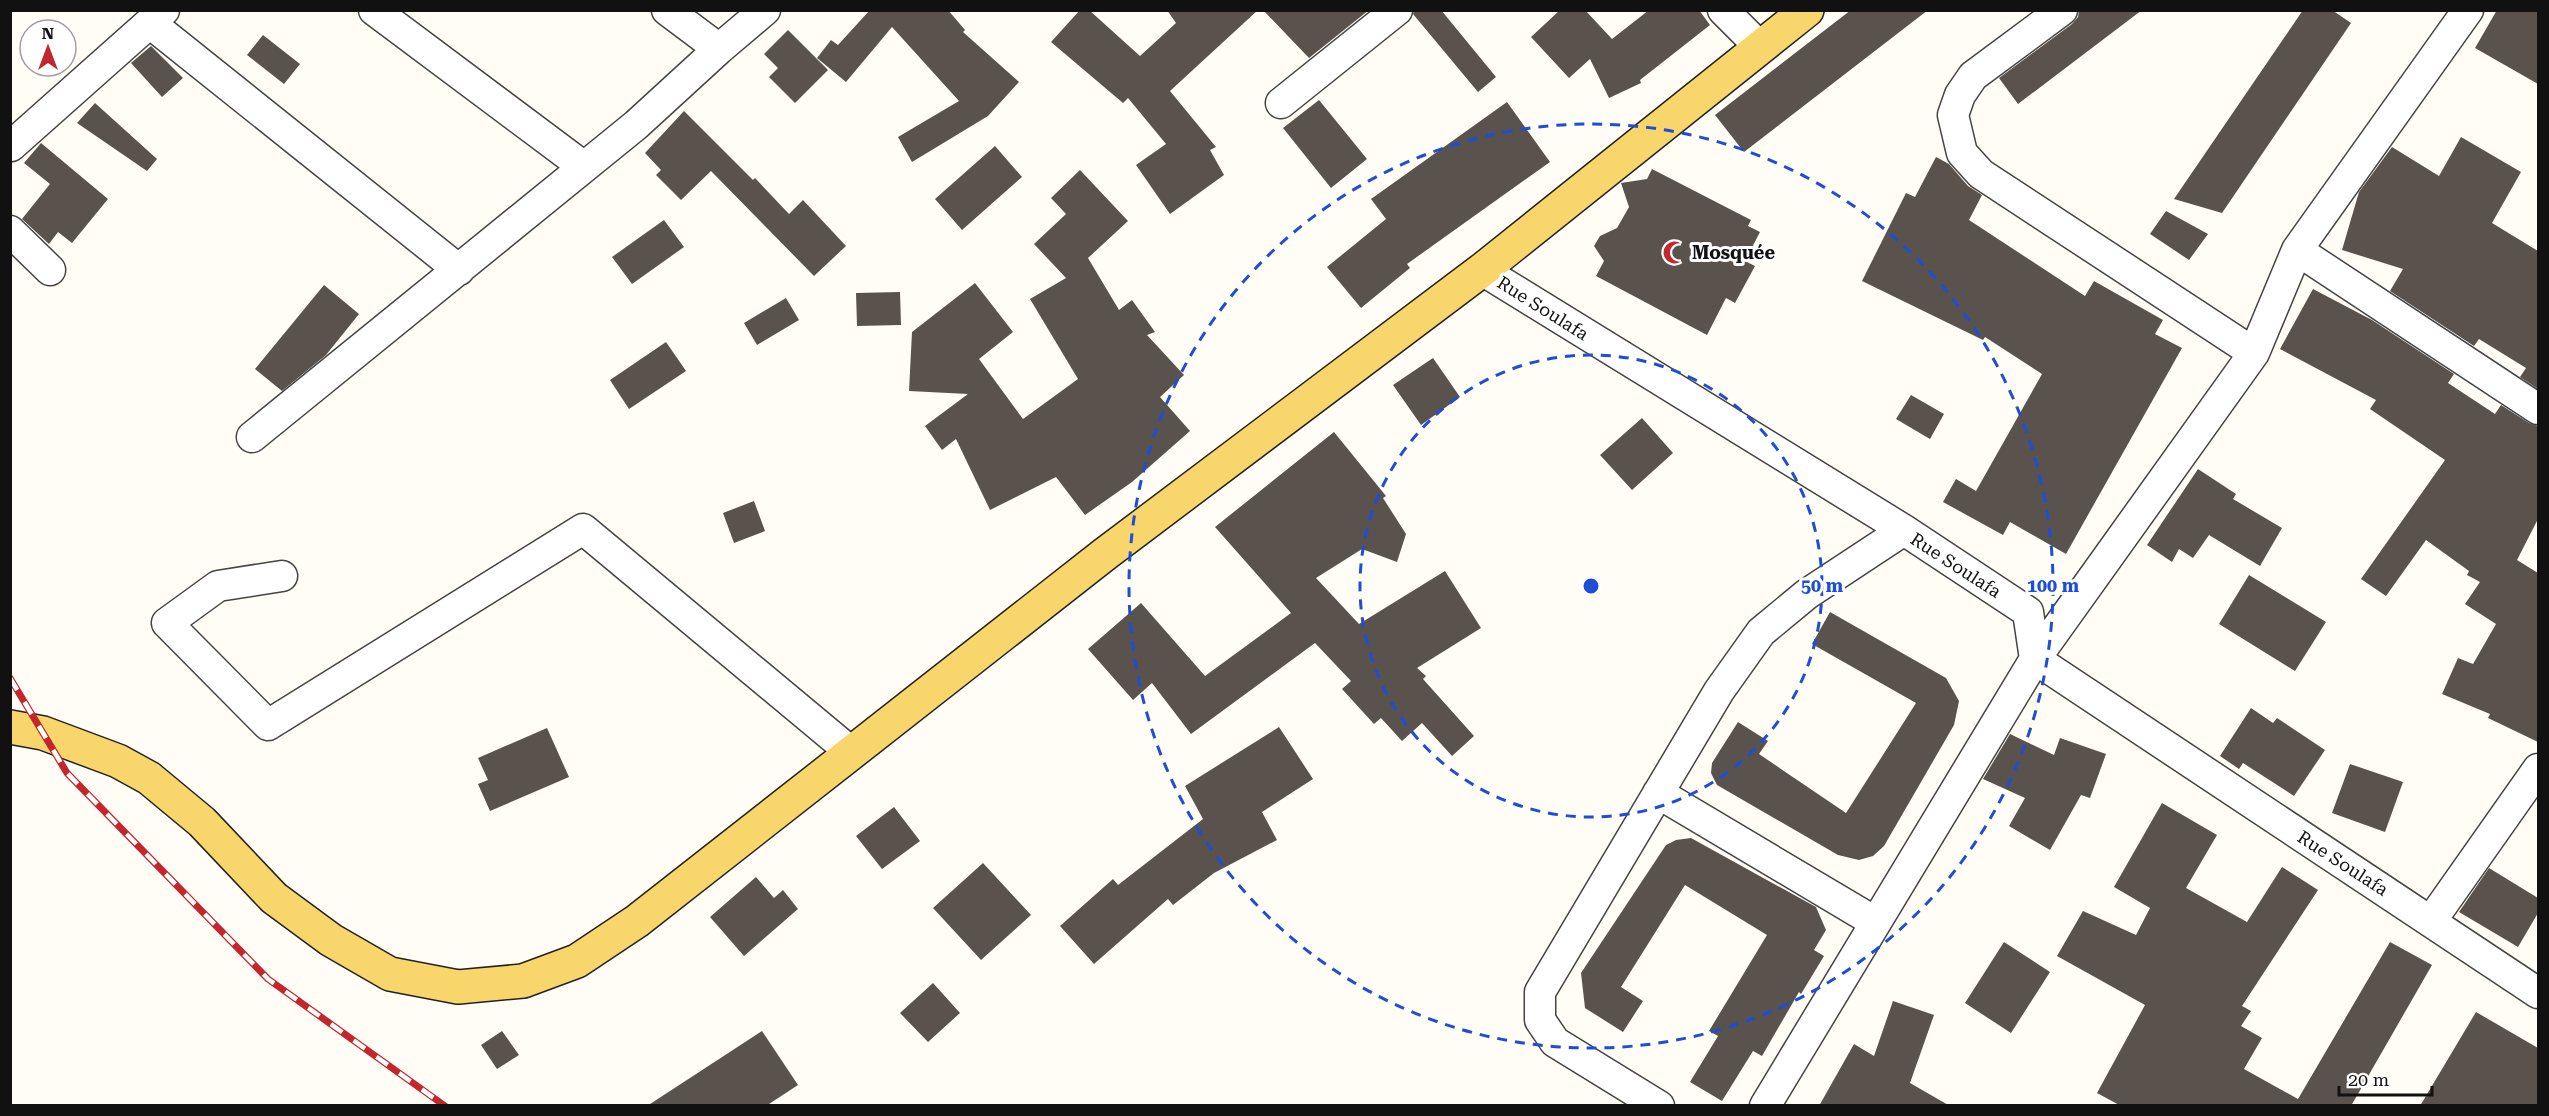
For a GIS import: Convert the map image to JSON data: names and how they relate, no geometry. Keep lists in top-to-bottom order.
{
  "streets": {
    "street": ["Rue Soulafa"]
  },
  "places": {
    "mosque": ["Mosquée"]
  },
  "scale_bar": "20 m",
  "north": "top",
  "rings": ["50 m", "100 m"]
}
